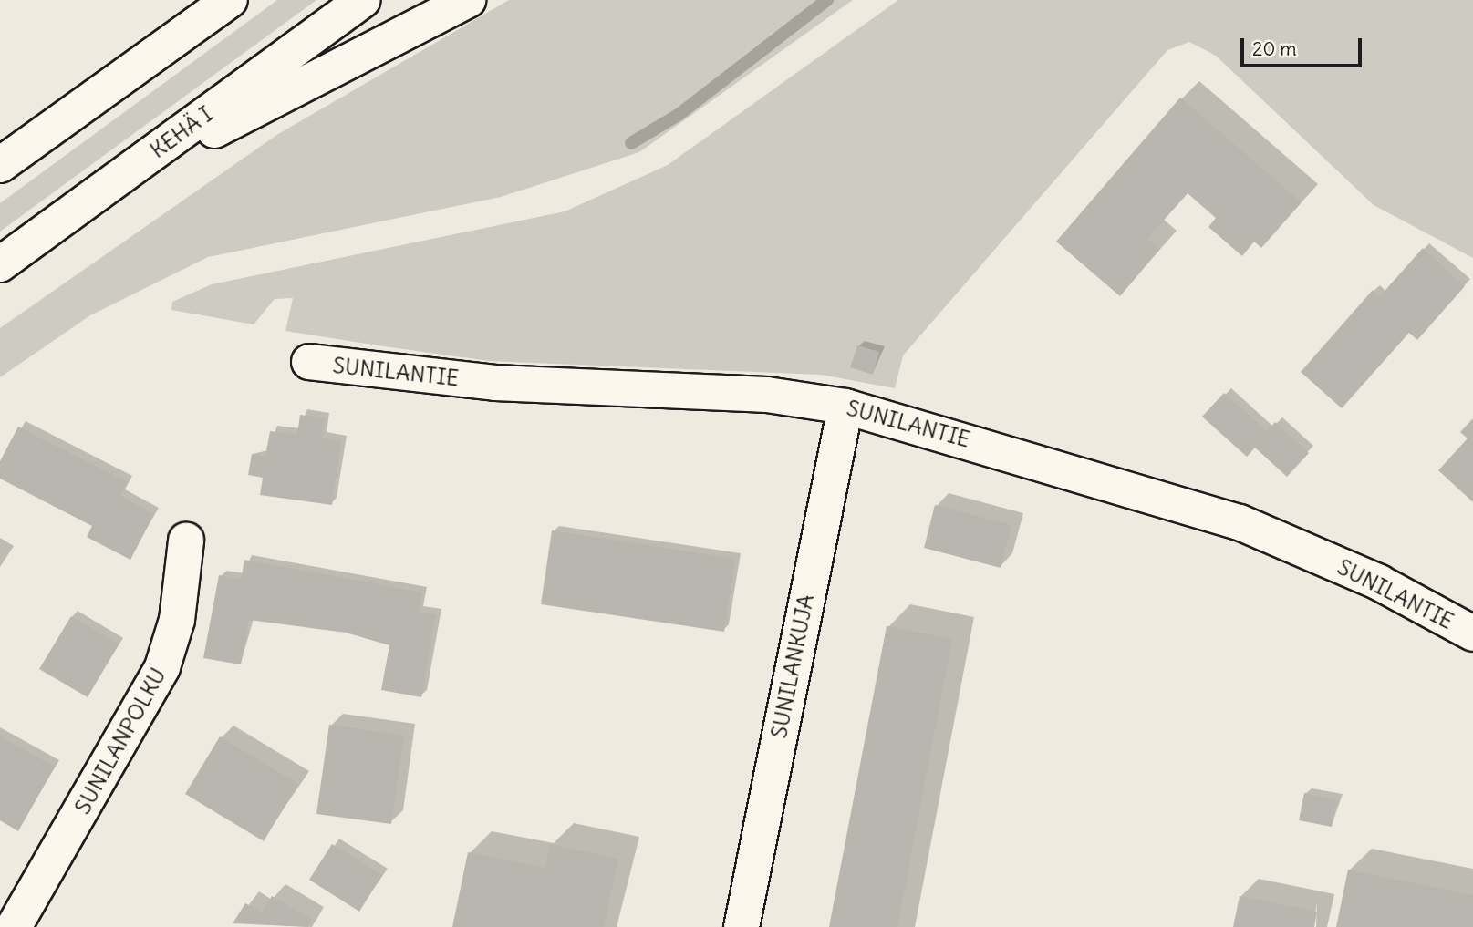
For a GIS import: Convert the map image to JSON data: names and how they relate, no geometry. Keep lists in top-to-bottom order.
{
  "streets": {
    "main road": [
      "KEHÄ I",
      "SUNILANTIE",
      "SUNILANKUJA",
      "SUNILANPOLKU"
    ]
  },
  "crossings": [
    ["SUNILANTIE", "SUNILANKUJA"]
  ],
  "scale_bar": "20 m"
}
